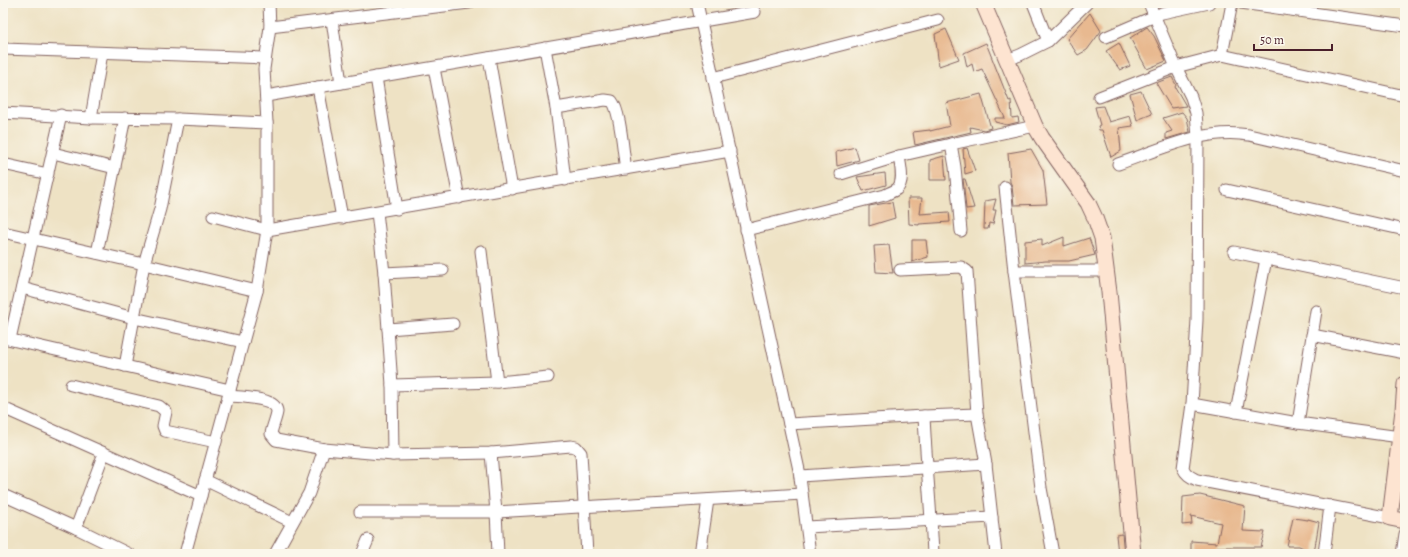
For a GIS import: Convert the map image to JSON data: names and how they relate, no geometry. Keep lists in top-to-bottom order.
{
  "scale_bar": "50 m"
}
